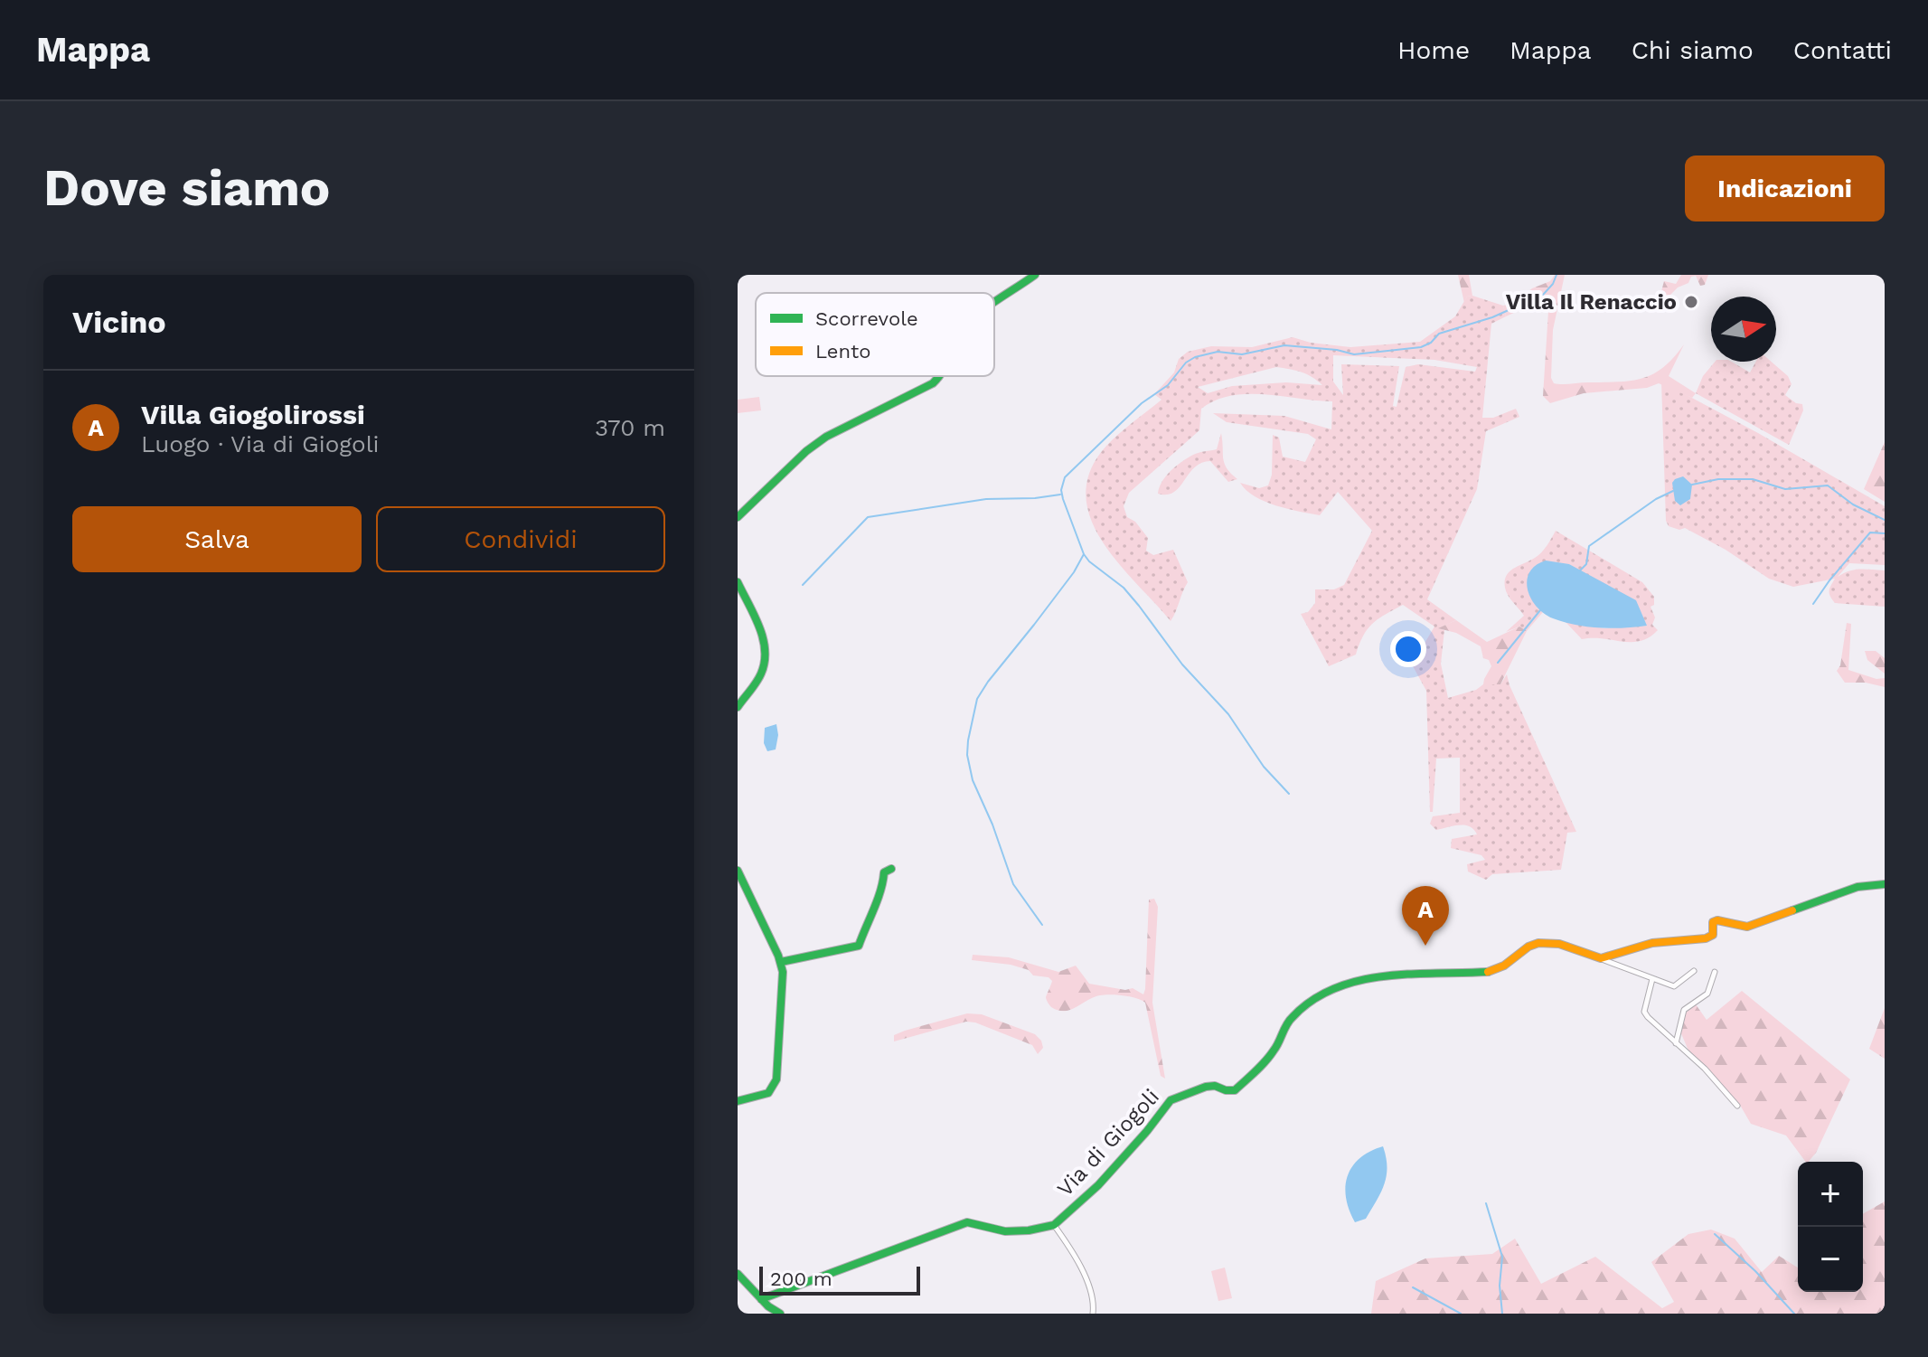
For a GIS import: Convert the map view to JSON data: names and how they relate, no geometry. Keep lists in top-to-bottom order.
{
  "streets": {
    "street": ["Via di Giogoli"]
  },
  "places": ["Villa Il Renaccio"],
  "legend": ["Scorrevole", "Lento"],
  "scale_bar": "200 m",
  "north": "right",
  "page": {
    "header": "Mappa",
    "nav": [
      "Home",
      "Mappa",
      "Chi siamo",
      "Contatti"
    ],
    "buttons": [
      "Indicazioni",
      ["Salva", "Condividi"]
    ],
    "title": "Dove siamo",
    "heading": "Vicino",
    "list": [
      {
        "mark": "A",
        "name": "Villa Giogolirossi",
        "note": "Luogo · Via di Giogoli",
        "value": "370 m"
      }
    ],
    "pins": "A",
    "map_buttons": ["+", "−"],
    "scale": "200 m"
  }
}
